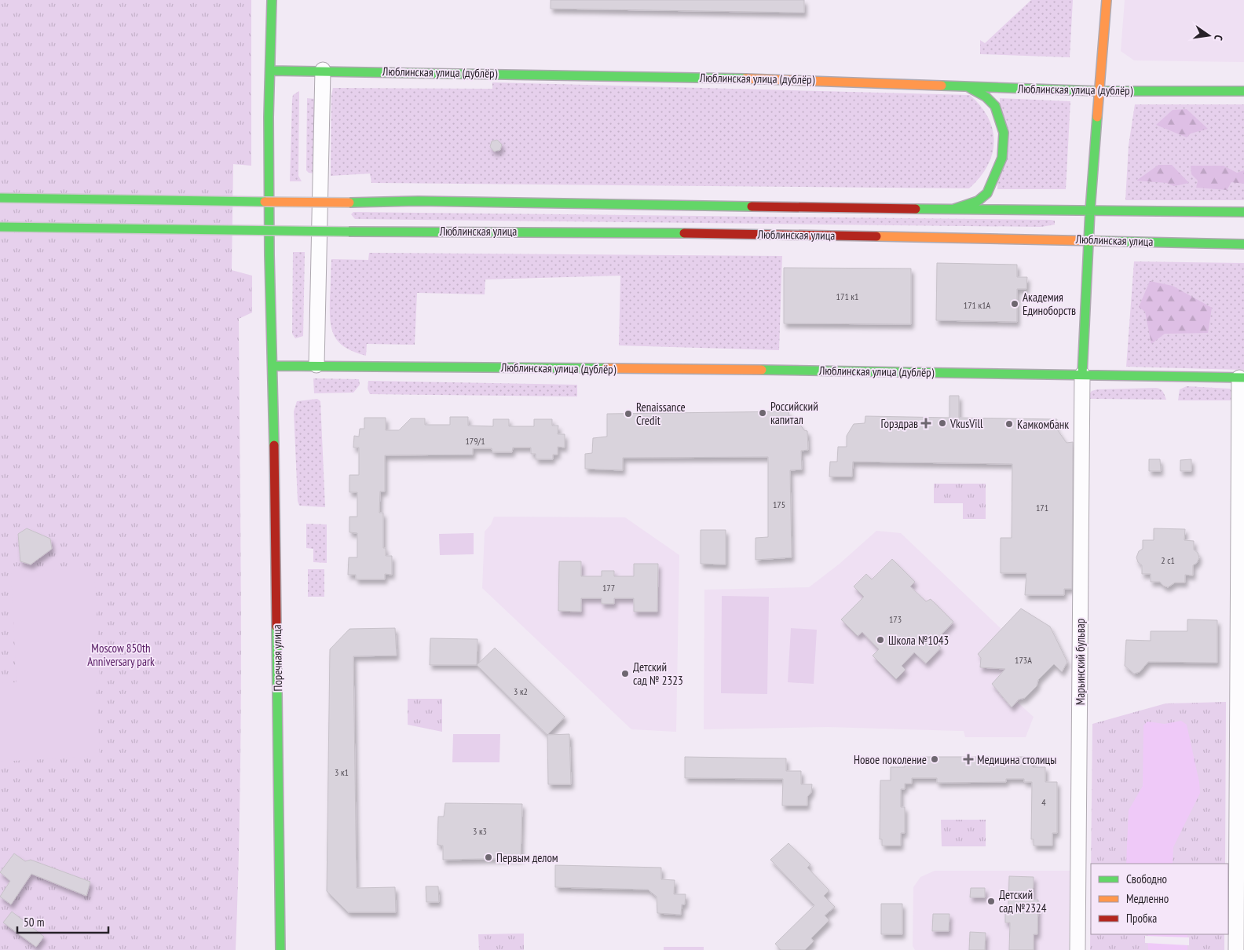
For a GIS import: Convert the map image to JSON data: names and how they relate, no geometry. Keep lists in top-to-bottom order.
{
  "streets": {
    "main road": ["Люблинская улица (дублёр)", "Люблинская улица", "Поречная улица"],
    "street": ["Марьинский бульвар"]
  },
  "crossings": [
    ["Люблинская улица (дублёр)", "Поречная улица"],
    ["Люблинская улица (дублёр)", "Марьинский бульвар"]
  ],
  "parks": ["Moscow 850th Anniversary park"],
  "places": {
    "other": [
      "Академия Единоборств",
      "Российский капитал",
      "Renaissance Credit",
      "VkusVill",
      "Камкомбанк",
      "Школа №1043",
      "Детский сад № 2323",
      "Новое поколение",
      "Первым делом",
      "Детский сад №2324"
    ],
    "health": ["Горздрав", "Медицина столицы"]
  },
  "house_numbers": [
    "171 к1",
    "171 к1А",
    "179/1",
    "175",
    "171",
    "2 с1",
    "177",
    "173",
    "173А",
    "3 к2",
    "3 к1",
    "4",
    "3 к3"
  ],
  "legend": ["Свободно", "Медленно", "Пробка"],
  "scale_bar": "50 m",
  "north": "right"
}
